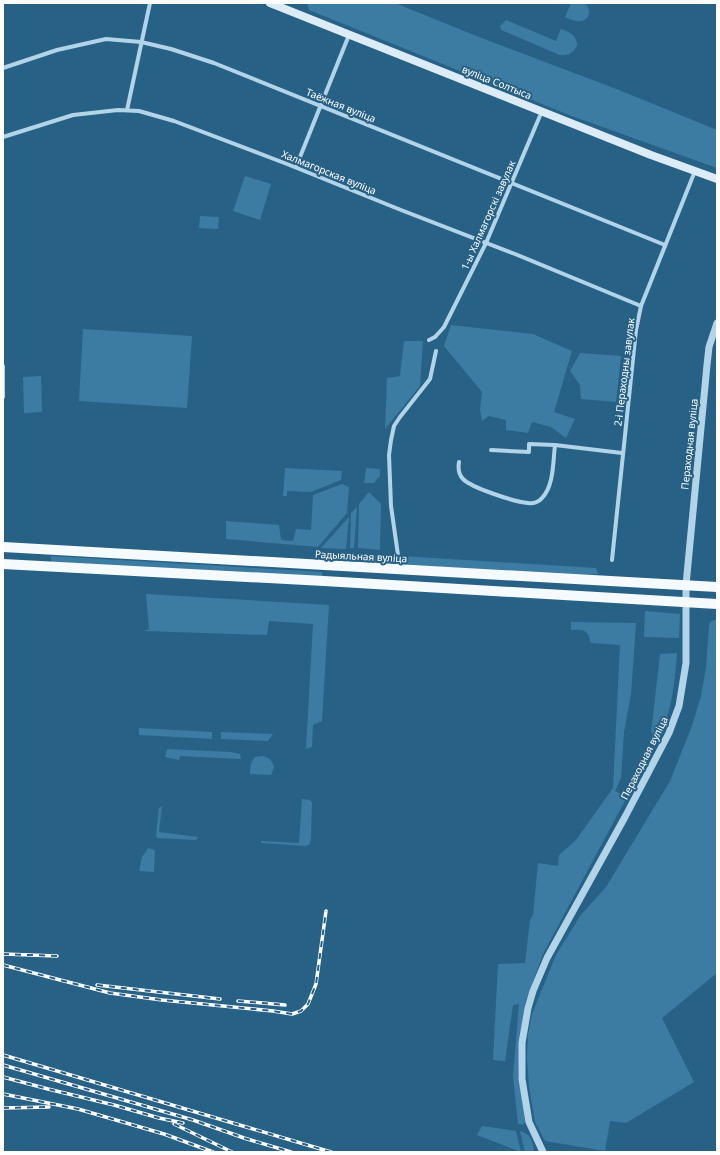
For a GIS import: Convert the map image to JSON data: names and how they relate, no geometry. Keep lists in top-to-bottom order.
{
  "streets": {
    "main road": ["вуліца Солтыса", "Радыяльная вуліца"],
    "street": [
      "Таёжная вуліца",
      "Халмагорская вуліца",
      "1-ы Халмагорскі завулак",
      "2-і Пераходны завулак",
      "Пераходная вуліца"
    ]
  },
  "crossings": [
    ["вуліца Солтыса", "1-ы Халмагорскі завулак"],
    ["вуліца Солтыса", "2-і Пераходны завулак"],
    ["Таёжная вуліца", "1-ы Халмагорскі завулак"],
    ["Таёжная вуліца", "2-і Пераходны завулак"],
    ["Халмагорская вуліца", "1-ы Халмагорскі завулак"],
    ["Халмагорская вуліца", "2-і Пераходны завулак"],
    ["Пераходная вуліца", "Радыяльная вуліца"]
  ]
}
